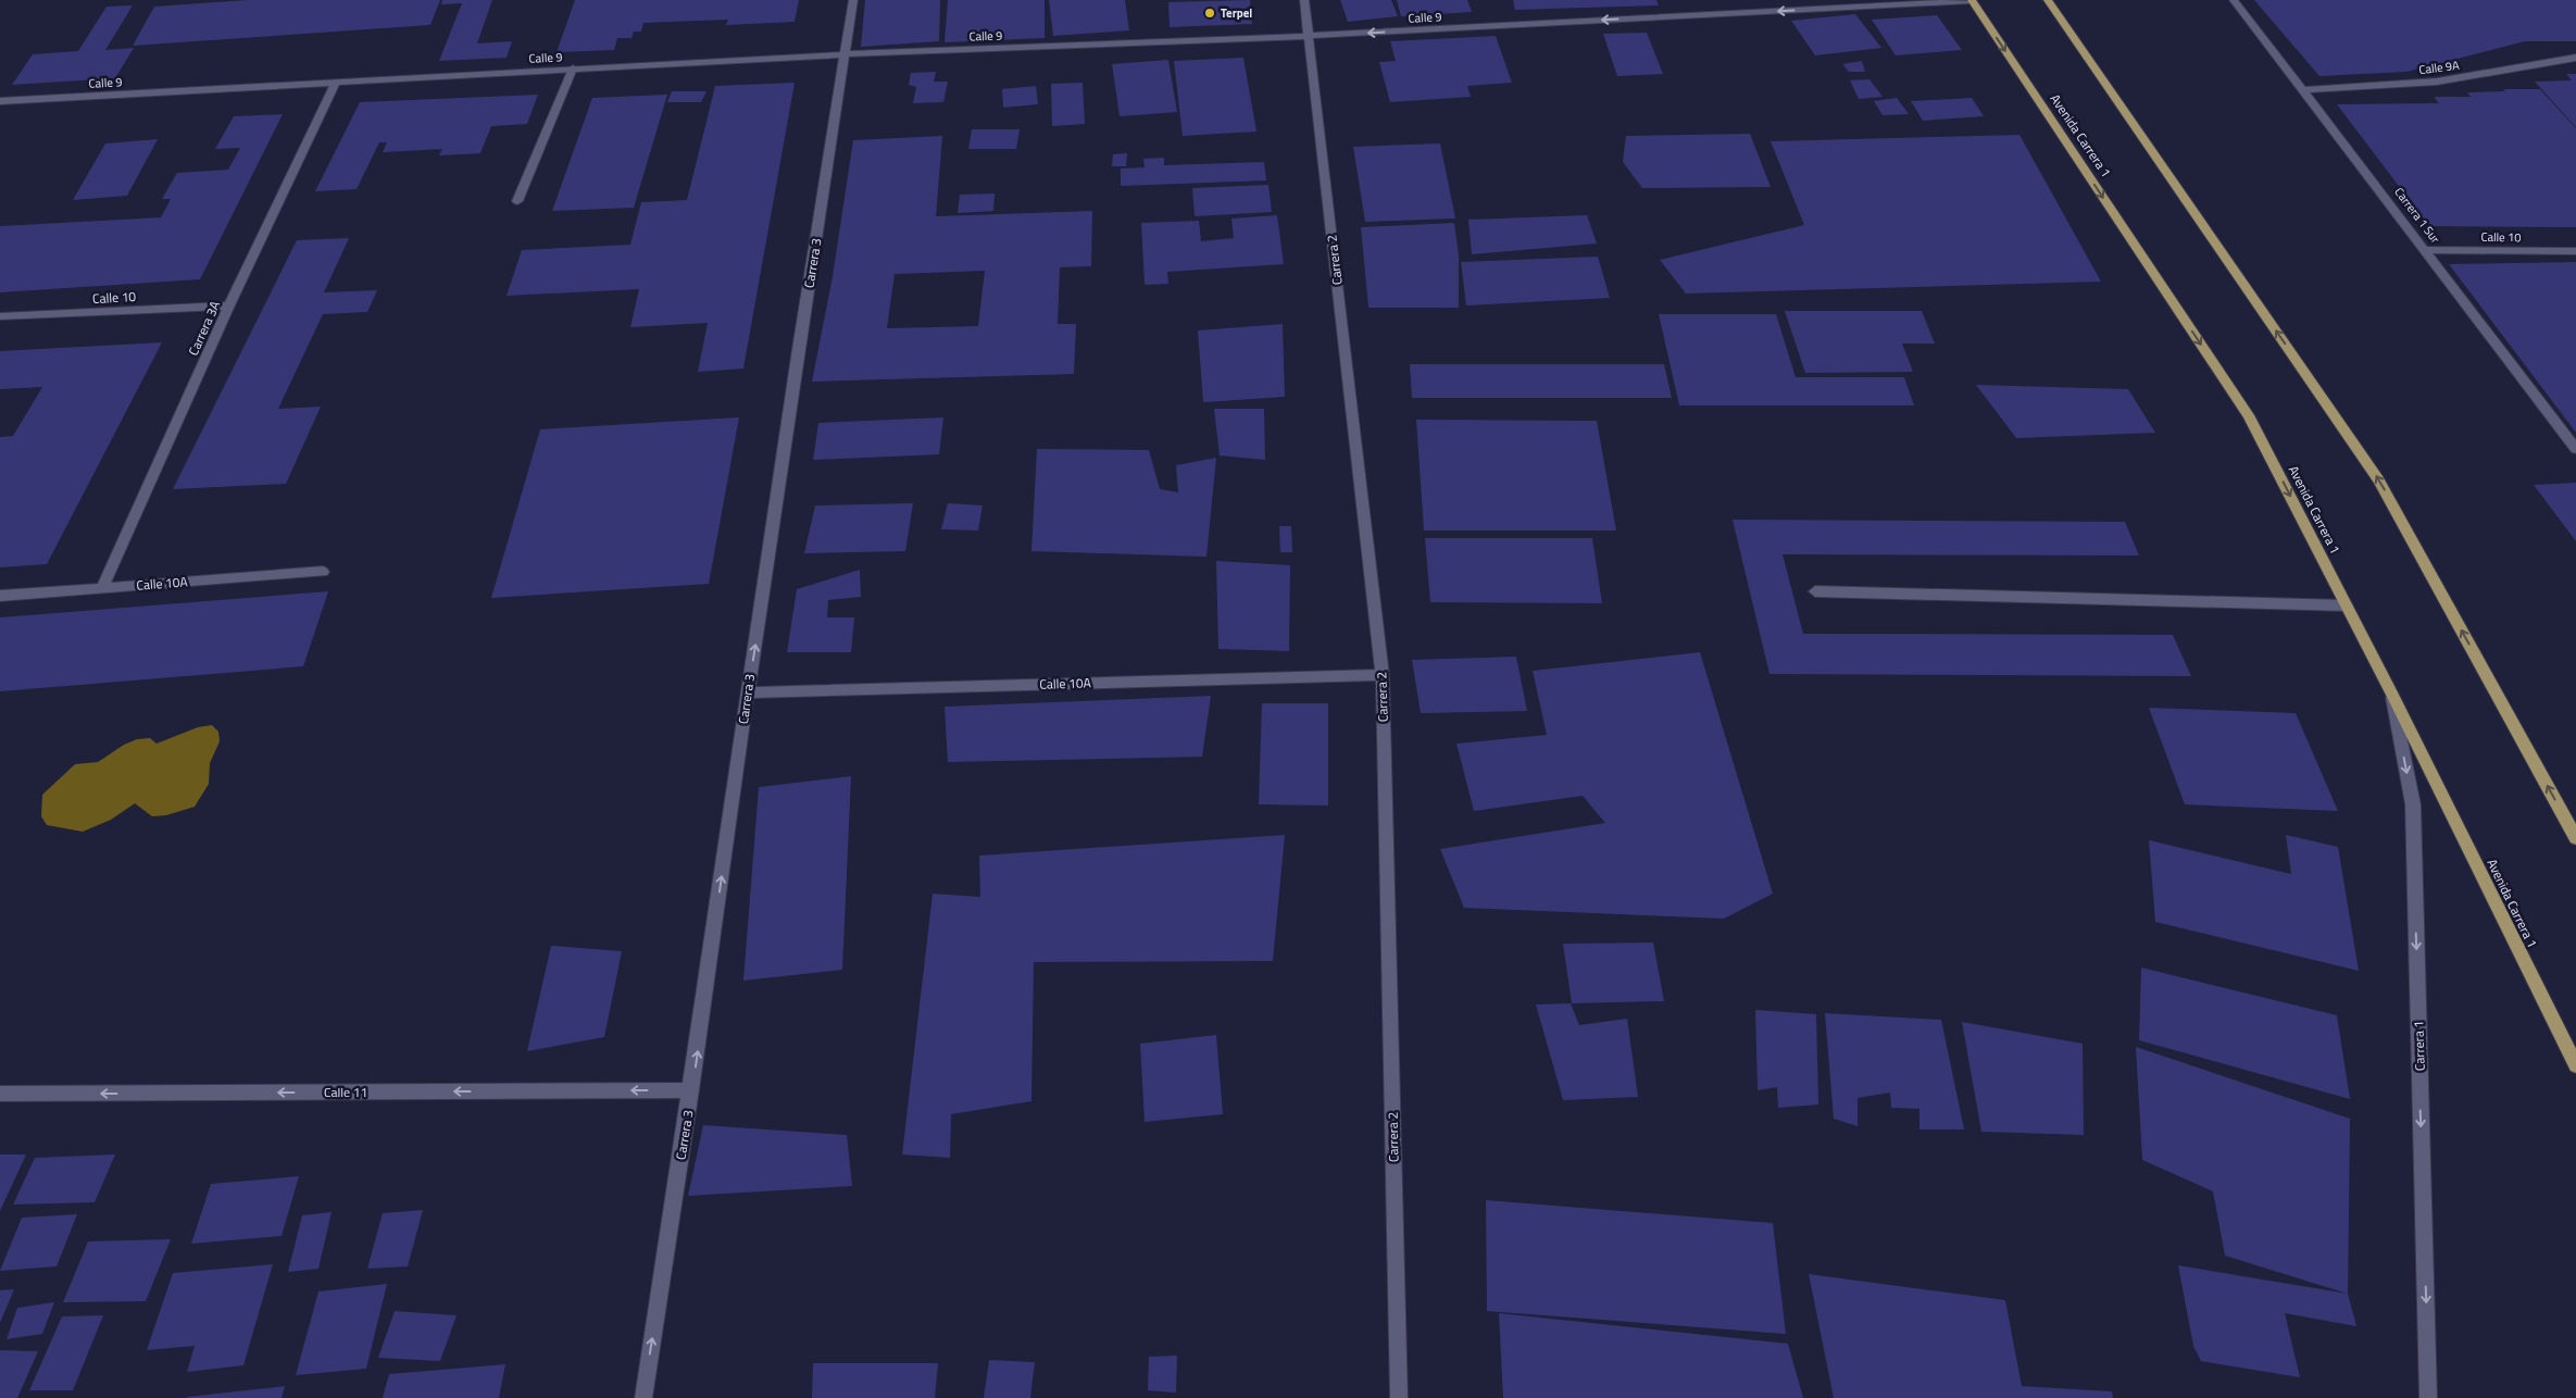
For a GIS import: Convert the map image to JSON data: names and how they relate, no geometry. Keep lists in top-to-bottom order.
{
  "streets": {
    "main road": ["Avenida Carrera 1"],
    "street": [
      "Calle 9",
      "Calle 9A",
      "Carrera 1 Sur",
      "Calle 10",
      "Carrera 2",
      "Carrera 3",
      "Carrera 3A",
      "Calle 10A",
      "Carrera 1",
      "Calle 11"
    ]
  },
  "crossings": [
    ["Calle 9", "Avenida Carrera 1"],
    ["Calle 9", "Carrera 2"],
    ["Calle 9", "Carrera 3"],
    ["Calle 9", "Carrera 3A"],
    ["Calle 9A", "Carrera 1 Sur"],
    ["Avenida Carrera 1", "Carrera 1"],
    ["Carrera 1 Sur", "Calle 10"],
    ["Calle 10", "Carrera 3A"],
    ["Carrera 2", "Calle 10A"],
    ["Carrera 3", "Calle 10A"],
    ["Carrera 3", "Calle 11"],
    ["Carrera 3A", "Calle 10A"]
  ],
  "one_way": ["Carrera 3", "Carrera 1", "Calle 11"],
  "places": ["Terpel"]
}
